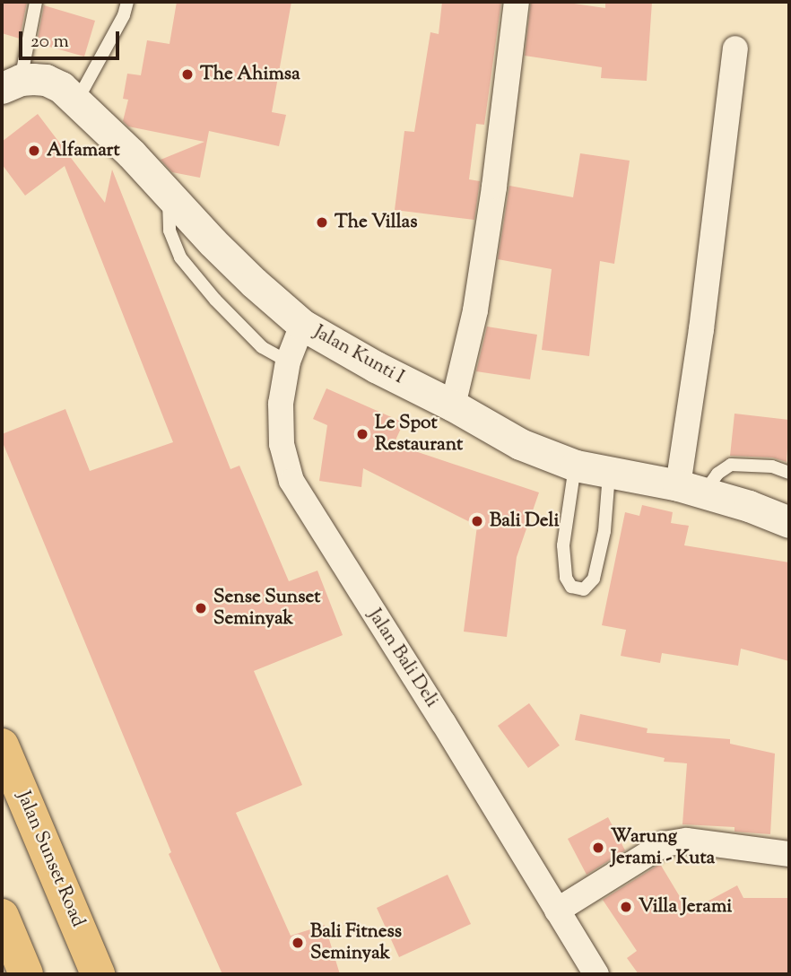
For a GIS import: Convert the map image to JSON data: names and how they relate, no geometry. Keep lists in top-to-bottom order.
{
  "streets": {
    "highway": ["Jalan Sunset Road"],
    "street": ["Jalan Kunti I", "Jalan Bali Deli"]
  },
  "crossings": [
    ["Jalan Kunti I", "Jalan Bali Deli"]
  ],
  "places": [
    "The Ahimsa",
    "Alfamart",
    "The Villas",
    "Le Spot Restaurant",
    "Bali Deli",
    "Sense Sunset Seminyak",
    "Warung Jerami - Kuta",
    "Villa Jerami",
    "Bali Fitness Seminyak"
  ],
  "scale_bar": "20 m"
}
